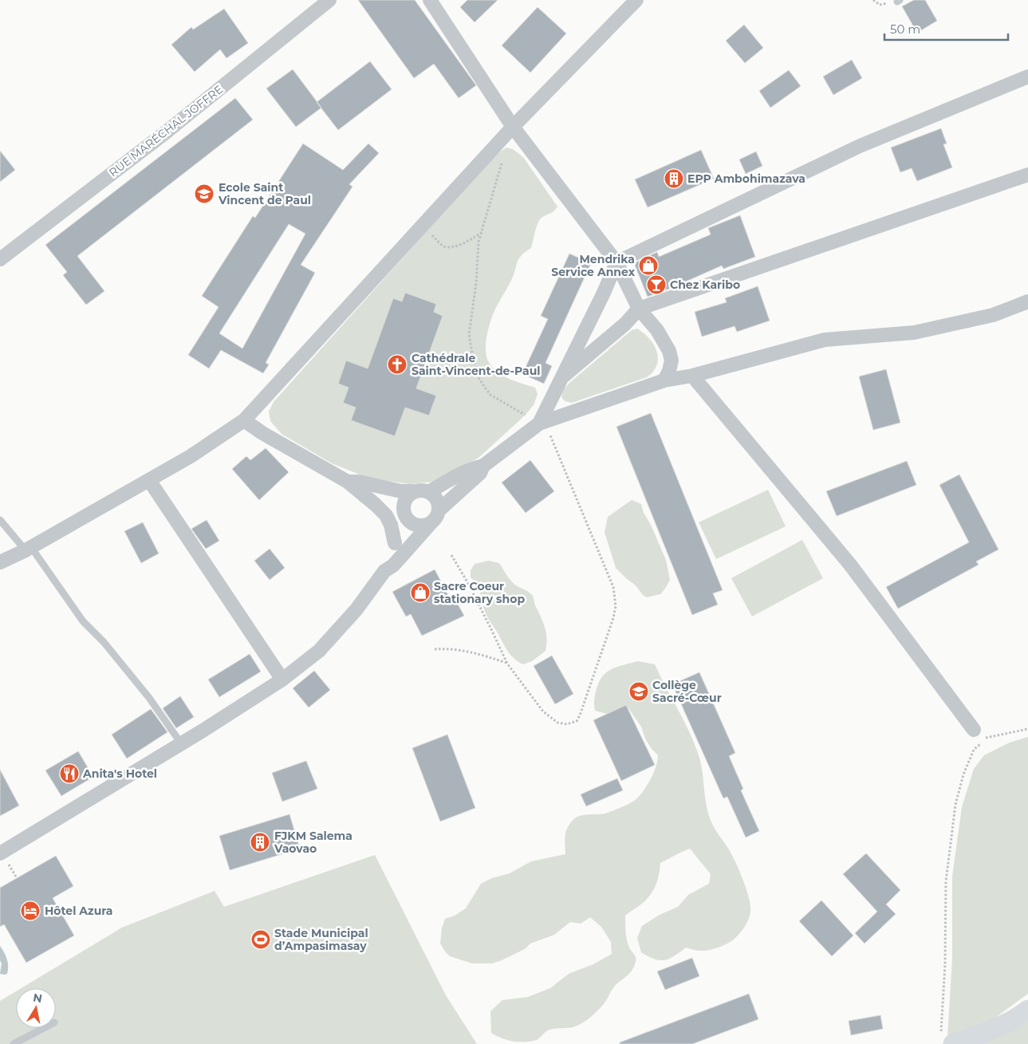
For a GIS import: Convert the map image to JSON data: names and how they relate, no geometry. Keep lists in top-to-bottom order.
{
  "streets": {
    "street": ["RUE MARÉCHAL JOFFRE"]
  },
  "places": {
    "building": ["EPP Ambohimazava", "FJKM Salema Vaovao"],
    "school or university": ["Ecole Saint Vincent de Paul", "Collège Sacré-Cœur"],
    "shop": ["Mendrika Service Annex", "Sacre Coeur stationary shop"],
    "bar": ["Chez Karibo"],
    "church": ["Cathédrale Saint-Vincent-de-Paul"],
    "restaurant": ["Anita's Hotel"],
    "hotel": ["Hôtel Azura"],
    "sports": ["Stade Municipal d’Ampasimasay"]
  },
  "scale_bar": "50 m",
  "north": "top"
}
